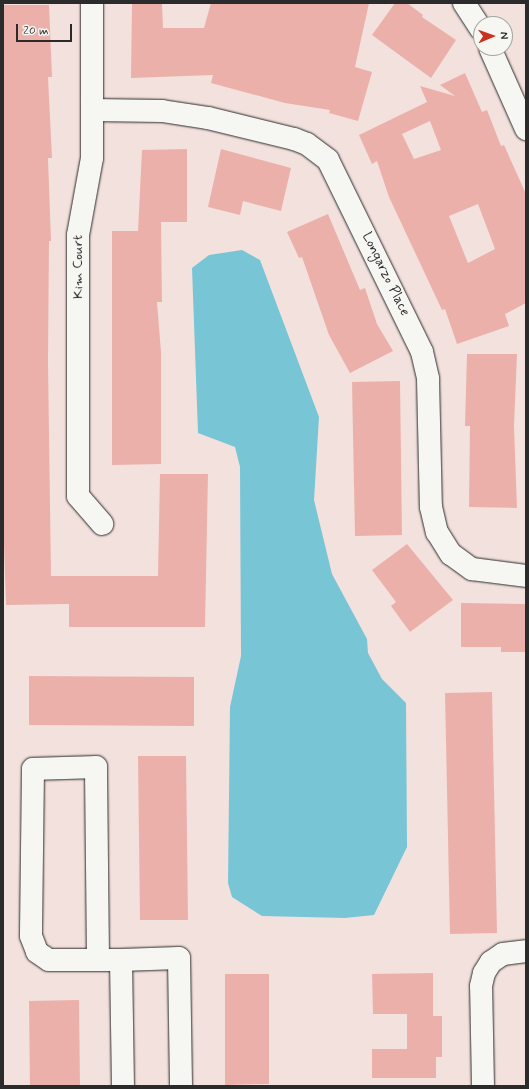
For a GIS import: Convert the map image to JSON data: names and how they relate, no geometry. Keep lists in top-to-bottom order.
{
  "streets": {
    "street": ["Kim Court", "Longarzo Place"]
  },
  "crossings": [
    ["Kim Court", "Longarzo Place"]
  ],
  "scale_bar": "20 m",
  "north": "right"
}
